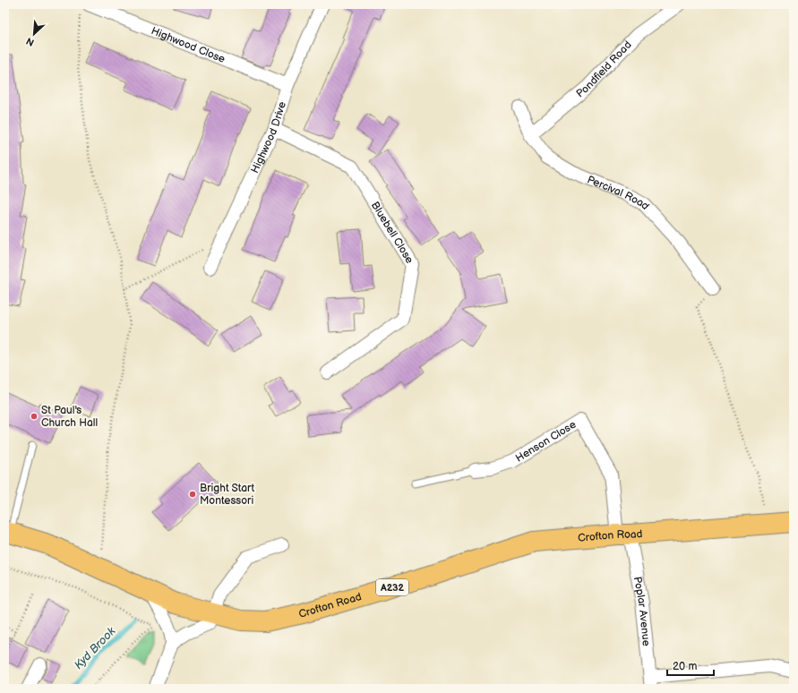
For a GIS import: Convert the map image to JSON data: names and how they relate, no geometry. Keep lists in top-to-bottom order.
{
  "streets": {
    "main road": ["Crofton Road", "A232"],
    "street": [
      "Highwood Close",
      "Pondfield Road",
      "Highwood Drive",
      "Percival Road",
      "Bluebell Close",
      "Henson Close",
      "Poplar Avenue"
    ]
  },
  "crossings": [
    ["Highwood Close", "Highwood Drive"],
    ["Pondfield Road", "Percival Road"],
    ["Highwood Drive", "Bluebell Close"],
    ["Henson Close", "Crofton Road"],
    ["Henson Close", "Poplar Avenue"],
    ["Crofton Road", "Poplar Avenue"]
  ],
  "water": ["Kyd Brook"],
  "places": ["St Paul's Church Hall", "Bright Start Montessori"],
  "scale_bar": "20 m",
  "north": "bottom left"
}
